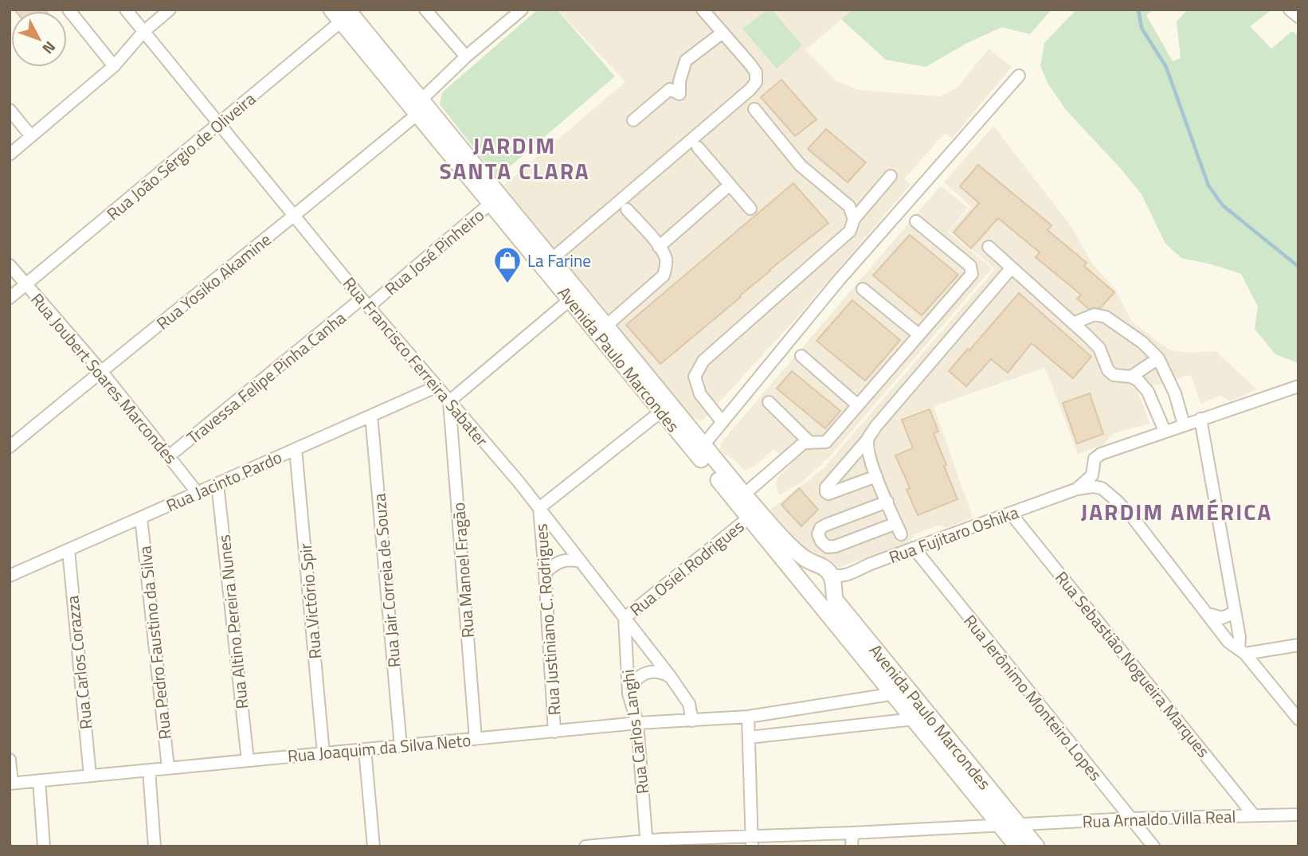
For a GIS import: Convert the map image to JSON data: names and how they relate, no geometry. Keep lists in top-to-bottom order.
{
  "streets": {
    "street": [
      "Rua João Sérgio de Oliveira",
      "Rua José Pinheiro",
      "Rua Yosiko Akamine",
      "Avenida Paulo Marcondes",
      "Rua Francisco Ferreira Sabater",
      "Travessa Felipe Pinha Canha",
      "Rua Joubert Soares Marcondes",
      "Rua Jacinto Pardo",
      "Rua Fujitaro Oshika",
      "Rua Osiel Rodrigues",
      "Rua Manoel Fragão",
      "Rua Jair Correia de Souza",
      "Rua Victório Spir",
      "Rua Justiniano C. Rodrigues",
      "Rua Altino Pereira Nunes",
      "Rua Pedro Faustino da Silva",
      "Rua Carlos Corazza",
      "Rua Sebastião Nogueira Marques",
      "Rua Jerônimo Monteiro Lopes",
      "Rua Carlos Langhi",
      "Rua Joaquim da Silva Neto",
      "Rua Arnaldo Villa Real"
    ]
  },
  "crossings": [
    ["Rua João Sérgio de Oliveira", "Avenida Paulo Marcondes"],
    ["Rua João Sérgio de Oliveira", "Rua Francisco Ferreira Sabater"],
    ["Rua João Sérgio de Oliveira", "Rua Joubert Soares Marcondes"],
    ["Rua José Pinheiro", "Avenida Paulo Marcondes"],
    ["Rua José Pinheiro", "Rua Francisco Ferreira Sabater"],
    ["Rua José Pinheiro", "Travessa Felipe Pinha Canha"],
    ["Rua Yosiko Akamine", "Avenida Paulo Marcondes"],
    ["Rua Yosiko Akamine", "Rua Francisco Ferreira Sabater"],
    ["Rua Yosiko Akamine", "Rua Joubert Soares Marcondes"],
    ["Avenida Paulo Marcondes", "Rua Fujitaro Oshika"],
    ["Avenida Paulo Marcondes", "Rua Osiel Rodrigues"],
    ["Avenida Paulo Marcondes", "Rua Joaquim da Silva Neto"],
    ["Avenida Paulo Marcondes", "Rua Arnaldo Villa Real"],
    ["Rua Francisco Ferreira Sabater", "Travessa Felipe Pinha Canha"],
    ["Rua Francisco Ferreira Sabater", "Rua Jacinto Pardo"],
    ["Rua Francisco Ferreira Sabater", "Rua Osiel Rodrigues"],
    ["Rua Francisco Ferreira Sabater", "Rua Manoel Fragão"],
    ["Rua Francisco Ferreira Sabater", "Rua Justiniano C. Rodrigues"],
    ["Rua Francisco Ferreira Sabater", "Rua Carlos Langhi"],
    ["Rua Francisco Ferreira Sabater", "Rua Joaquim da Silva Neto"],
    ["Travessa Felipe Pinha Canha", "Rua Joubert Soares Marcondes"],
    ["Rua Joubert Soares Marcondes", "Rua Jacinto Pardo"],
    ["Rua Jacinto Pardo", "Rua Jair Correia de Souza"],
    ["Rua Jacinto Pardo", "Rua Victório Spir"],
    ["Rua Jacinto Pardo", "Rua Altino Pereira Nunes"],
    ["Rua Jacinto Pardo", "Rua Pedro Faustino da Silva"],
    ["Rua Jacinto Pardo", "Rua Carlos Corazza"],
    ["Rua Fujitaro Oshika", "Rua Sebastião Nogueira Marques"],
    ["Rua Fujitaro Oshika", "Rua Jerônimo Monteiro Lopes"],
    ["Rua Osiel Rodrigues", "Rua Carlos Langhi"],
    ["Rua Manoel Fragão", "Rua Joaquim da Silva Neto"],
    ["Rua Jair Correia de Souza", "Rua Joaquim da Silva Neto"],
    ["Rua Victório Spir", "Rua Joaquim da Silva Neto"],
    ["Rua Justiniano C. Rodrigues", "Rua Joaquim da Silva Neto"],
    ["Rua Altino Pereira Nunes", "Rua Joaquim da Silva Neto"],
    ["Rua Pedro Faustino da Silva", "Rua Joaquim da Silva Neto"],
    ["Rua Carlos Corazza", "Rua Joaquim da Silva Neto"],
    ["Rua Sebastião Nogueira Marques", "Rua Arnaldo Villa Real"],
    ["Rua Jerônimo Monteiro Lopes", "Rua Arnaldo Villa Real"],
    ["Rua Carlos Langhi", "Rua Joaquim da Silva Neto"],
    ["Rua Carlos Langhi", "Rua Arnaldo Villa Real"]
  ],
  "districts": ["JARDIM SANTA CLARA", "JARDIM AMÉRICA"],
  "places": {
    "shop": ["La Farine"]
  },
  "north": "bottom right"
}
